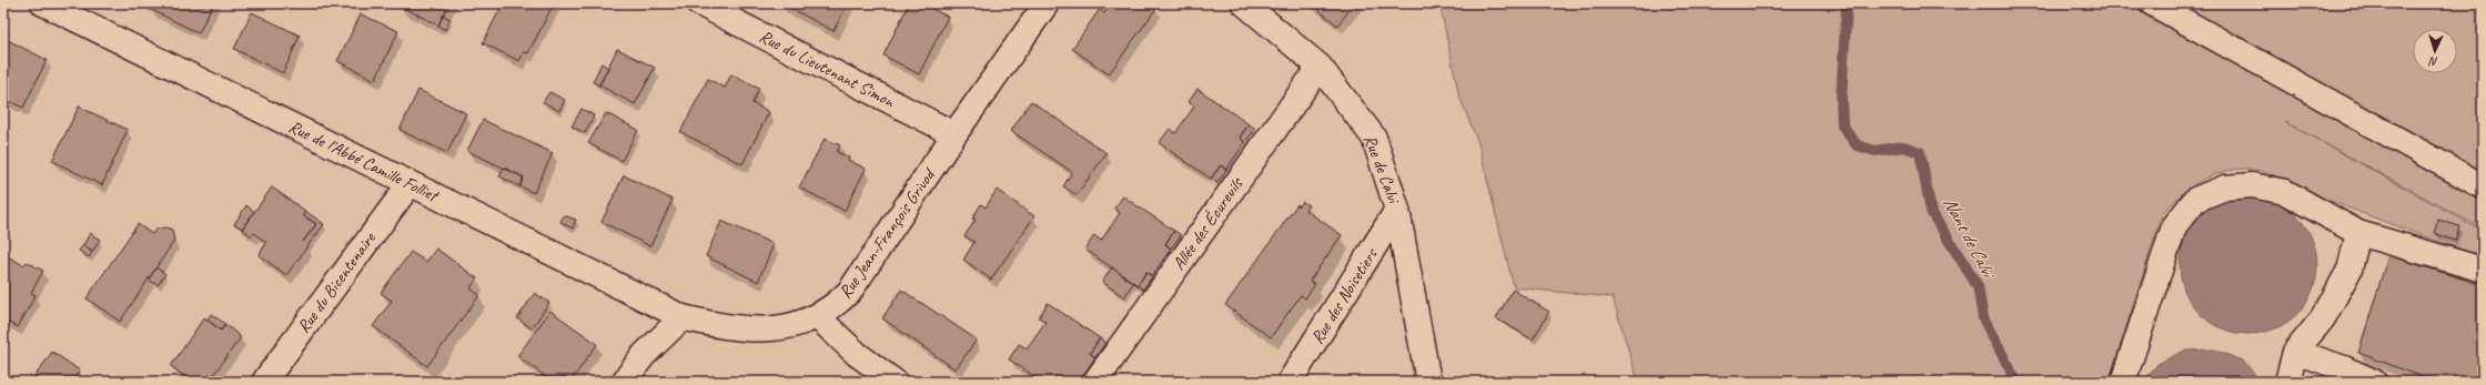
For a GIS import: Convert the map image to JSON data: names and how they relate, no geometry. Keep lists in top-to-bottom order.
{
  "streets": {
    "street": [
      "Rue du Lieutenant Simon",
      "Rue de l'Abbé Camille Folliet",
      "Rue de Calvi",
      "Allée des Écureuils",
      "Rue Jean-François Grivod",
      "Rue du Bicentenaire",
      "Rue des Noisetiers"
    ]
  },
  "crossings": [
    ["Rue du Lieutenant Simon", "Rue Jean-François Grivod"],
    ["Rue de l'Abbé Camille Folliet", "Rue Jean-François Grivod"],
    ["Rue de l'Abbé Camille Folliet", "Rue du Bicentenaire"],
    ["Rue de Calvi", "Allée des Écureuils"],
    ["Rue de Calvi", "Rue des Noisetiers"]
  ],
  "water": ["Nant de Calvi"],
  "north": "bottom"
}
